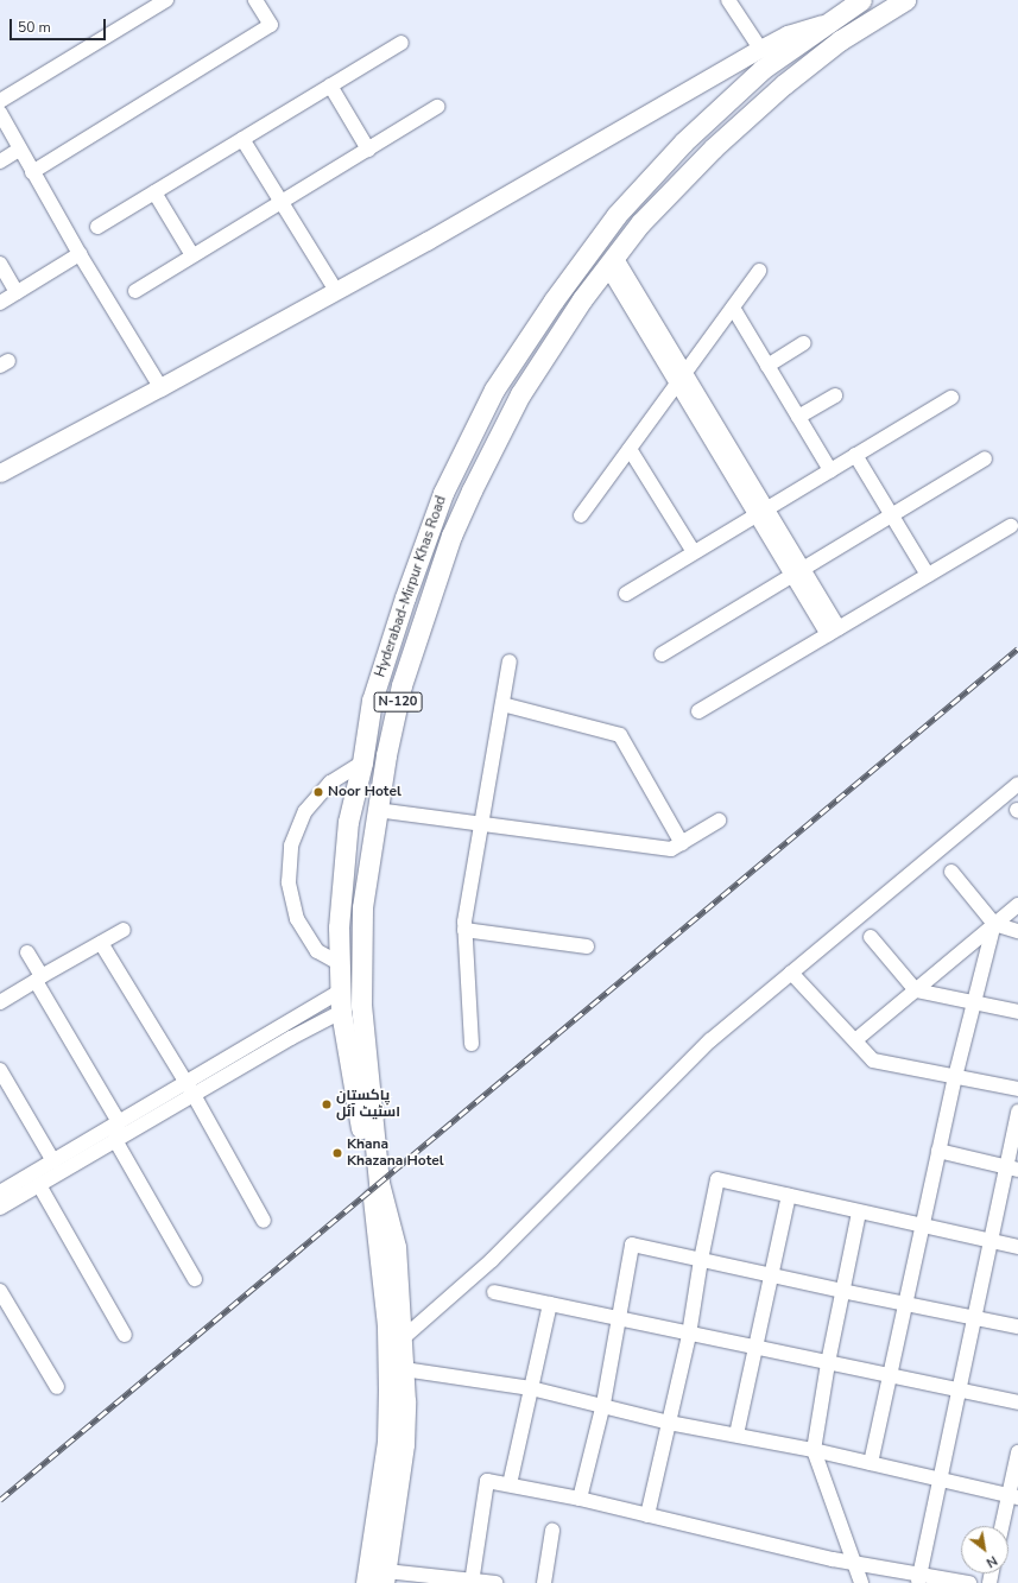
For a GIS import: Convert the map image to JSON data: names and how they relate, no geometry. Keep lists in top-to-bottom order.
{
  "streets": {
    "highway": ["Hyderabad-Mirpur Khas Road", "N-120"]
  },
  "places": ["Noor Hotel", "پاکستان اسٹیٹ آئل", "Khana Khazana Hotel"],
  "scale_bar": "50 m",
  "north": "bottom right"
}
